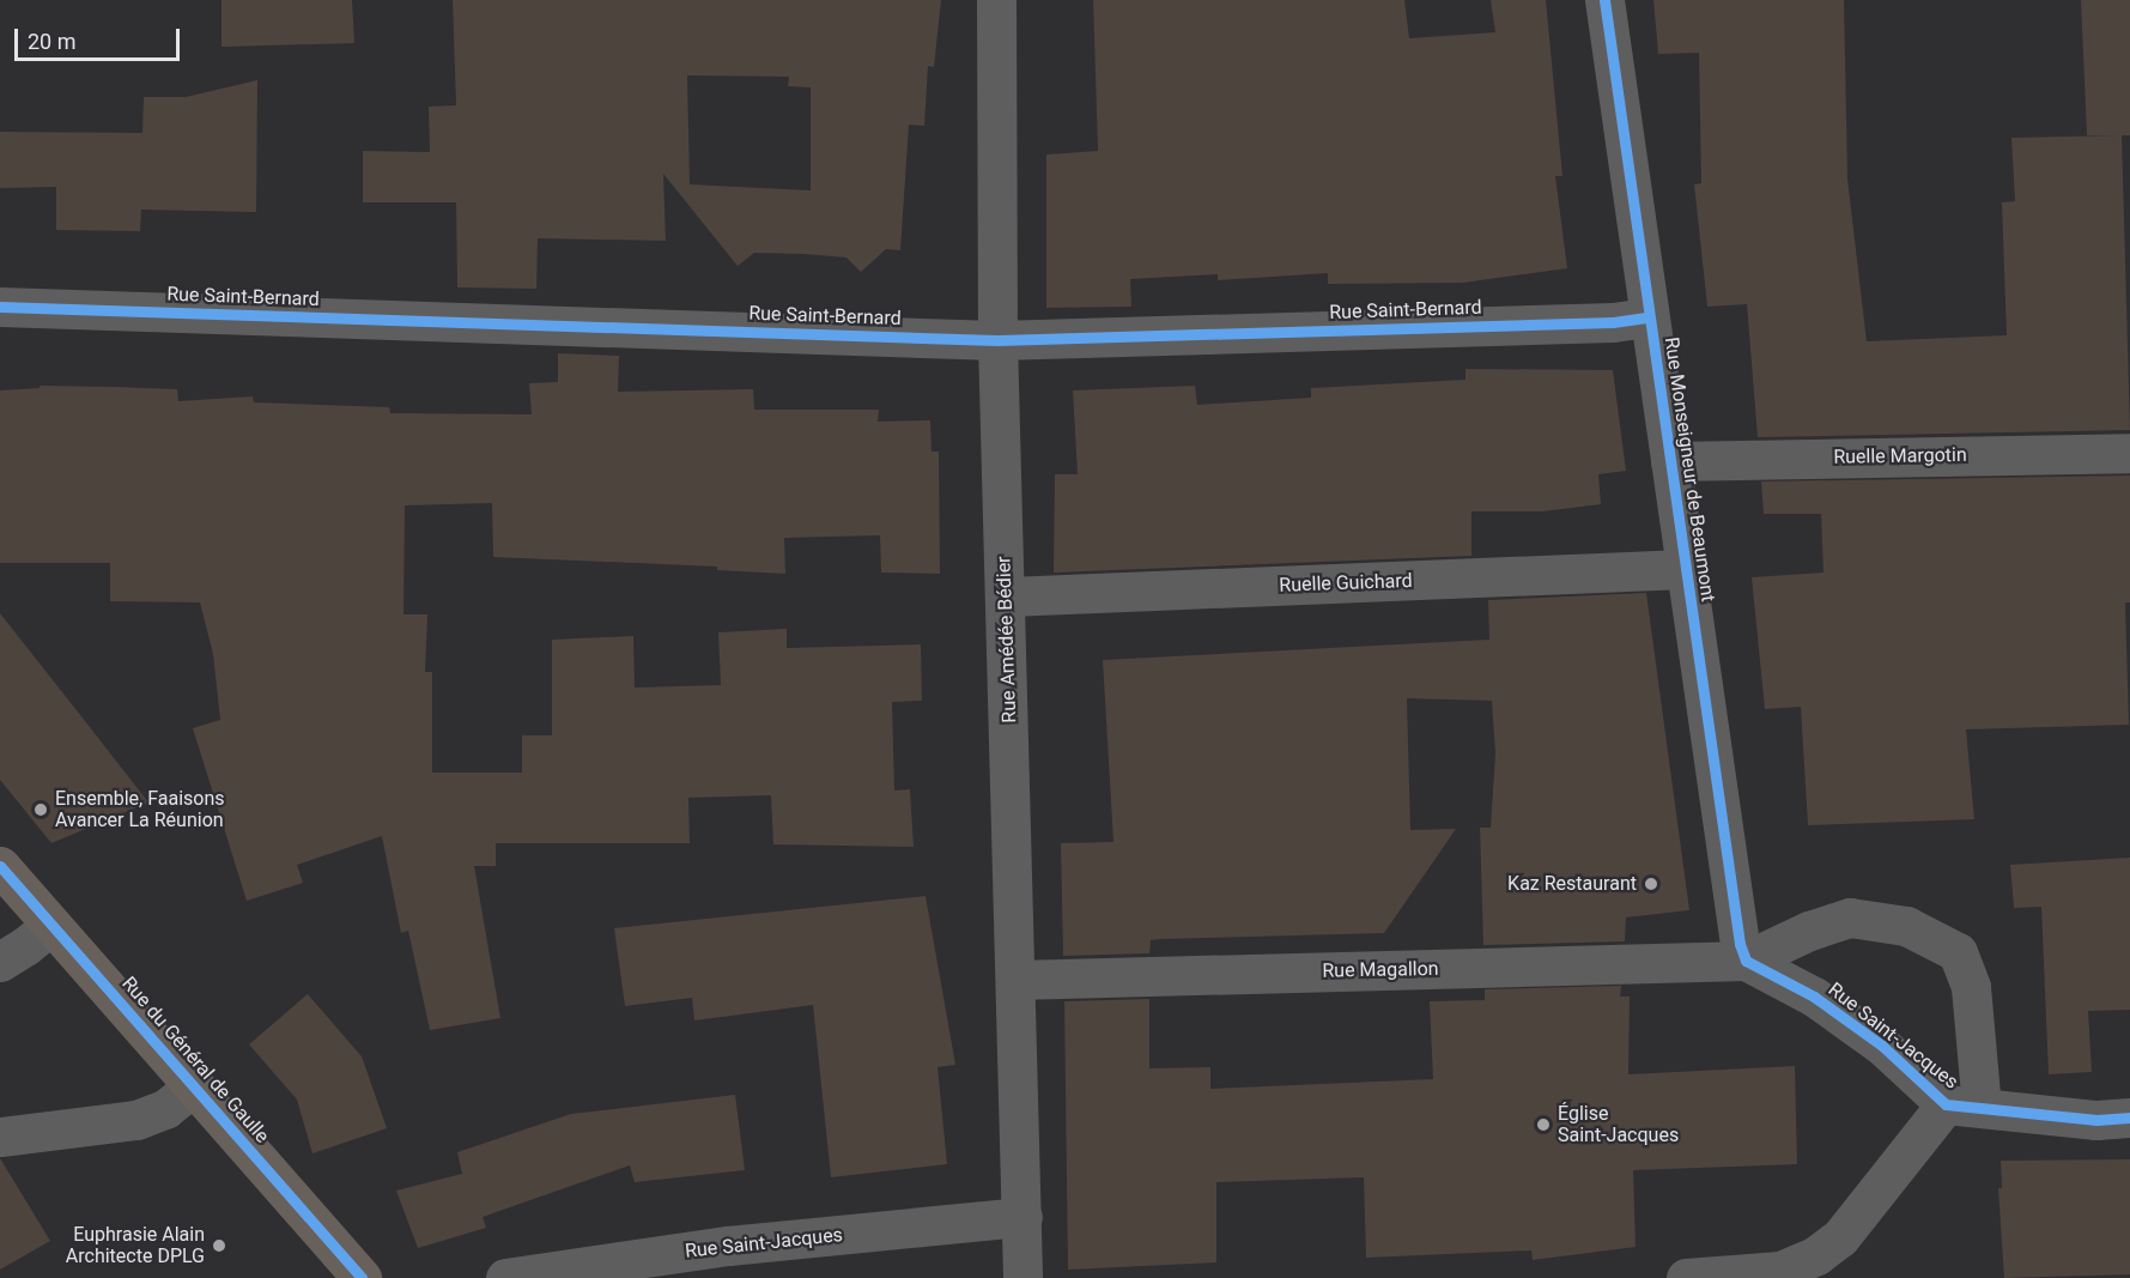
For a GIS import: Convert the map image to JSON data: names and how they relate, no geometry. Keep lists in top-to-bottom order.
{
  "streets": {
    "main road": ["Rue du Général de Gaulle"],
    "street": [
      "Rue Saint-Bernard",
      "Ruelle Margotin",
      "Rue Monseigneur de Beaumont",
      "Ruelle Guichard",
      "Rue Amédée Bédier",
      "Rue Magallon",
      "Rue Saint-Jacques"
    ]
  },
  "crossings": [
    ["Rue Saint-Bernard", "Rue Monseigneur de Beaumont"],
    ["Rue Saint-Bernard", "Rue Amédée Bédier"],
    ["Ruelle Margotin", "Rue Monseigneur de Beaumont"],
    ["Rue Monseigneur de Beaumont", "Ruelle Guichard"],
    ["Rue Monseigneur de Beaumont", "Rue Magallon"],
    ["Rue Monseigneur de Beaumont", "Rue Saint-Jacques"],
    ["Ruelle Guichard", "Rue Amédée Bédier"],
    ["Rue Amédée Bédier", "Rue Magallon"],
    ["Rue Amédée Bédier", "Rue Saint-Jacques"],
    ["Rue Magallon", "Rue Saint-Jacques"]
  ],
  "places": [
    "Ensemble, Faaisons Avancer La Réunion",
    "Kaz Restaurant",
    "Église Saint-Jacques",
    "Euphrasie Alain Architecte DPLG"
  ],
  "scale_bar": "20 m"
}
